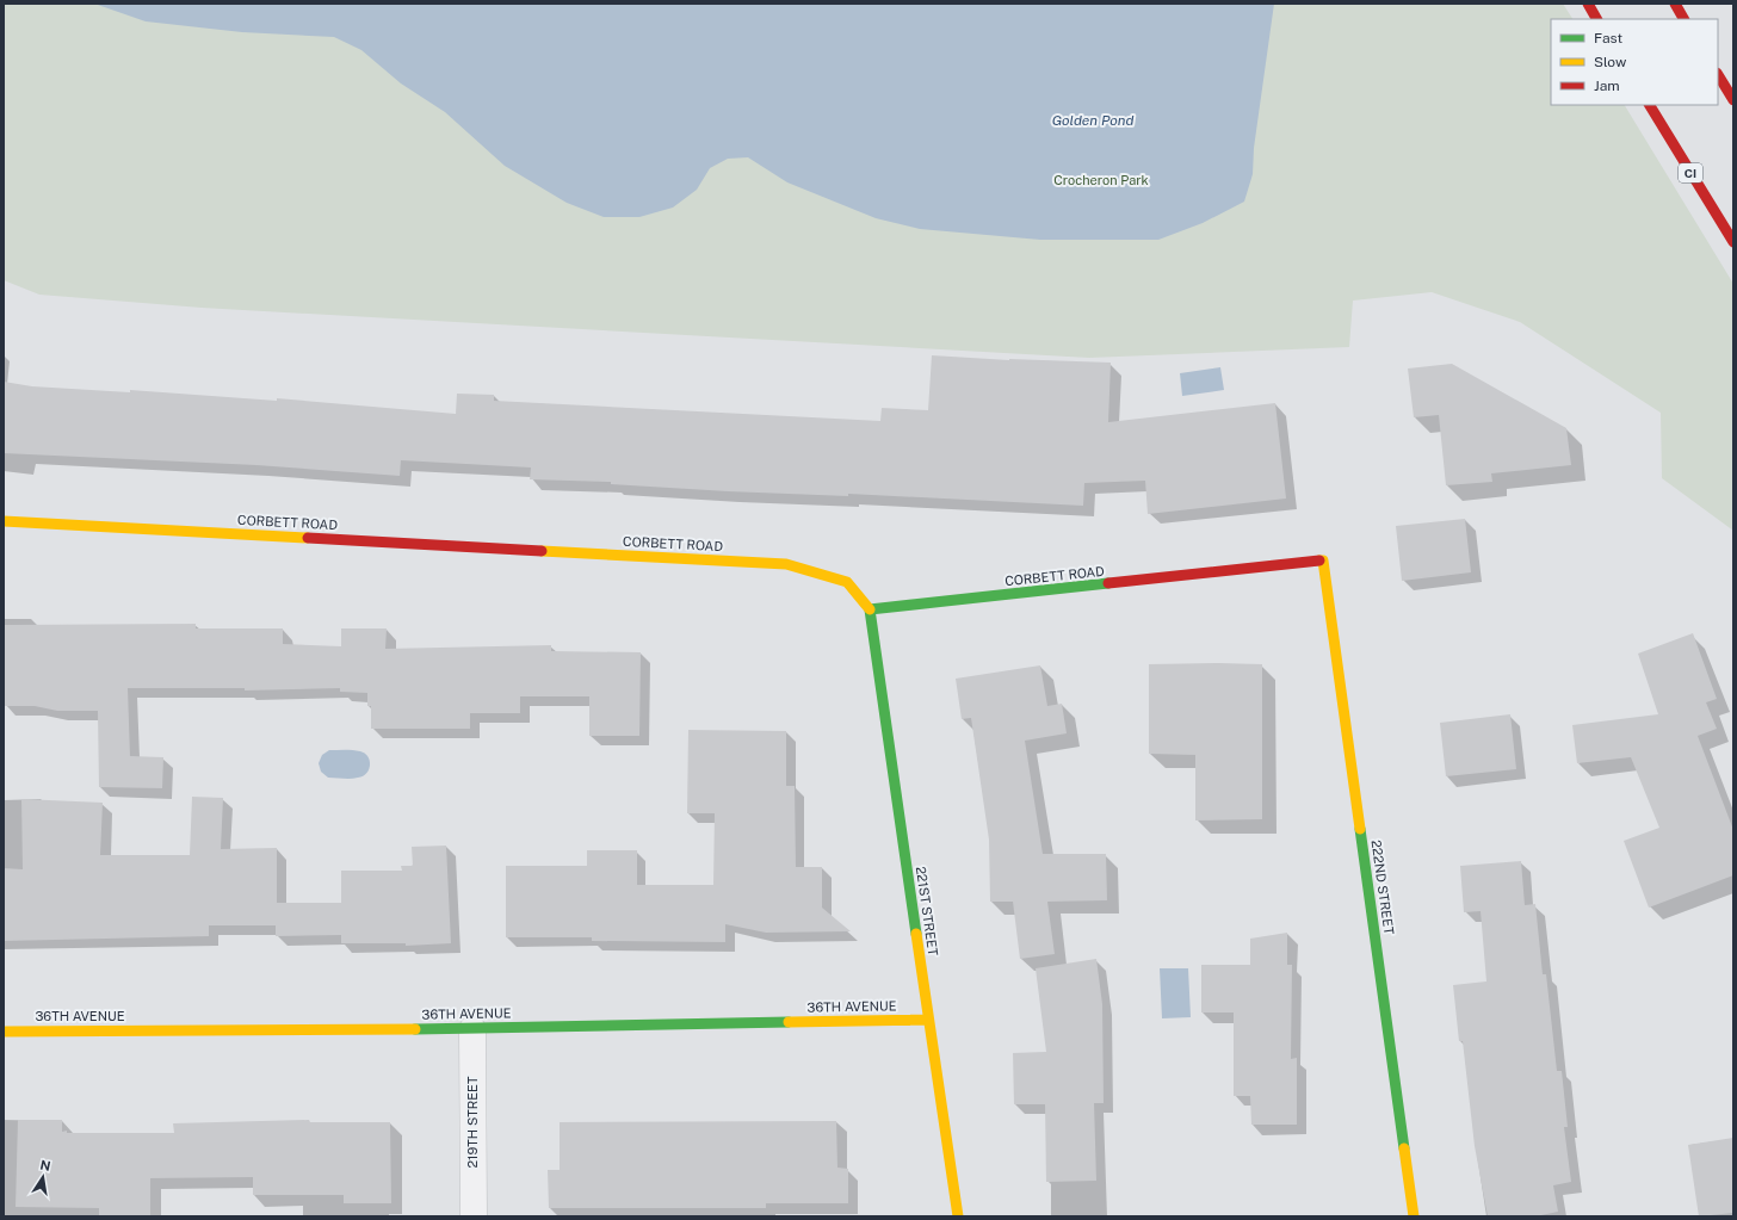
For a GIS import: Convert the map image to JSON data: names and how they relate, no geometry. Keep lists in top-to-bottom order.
{
  "streets": {
    "main road": [
      "CI",
      "CORBETT ROAD",
      "222ND STREET",
      "221ST STREET",
      "36TH AVENUE"
    ],
    "street": ["219TH STREET"]
  },
  "crossings": [
    ["CORBETT ROAD", "222ND STREET"],
    ["CORBETT ROAD", "221ST STREET"],
    ["221ST STREET", "36TH AVENUE"],
    ["36TH AVENUE", "219TH STREET"]
  ],
  "water": ["Golden Pond"],
  "parks": ["Crocheron Park"],
  "legend": ["Fast", "Slow", "Jam"],
  "north": "top"
}
